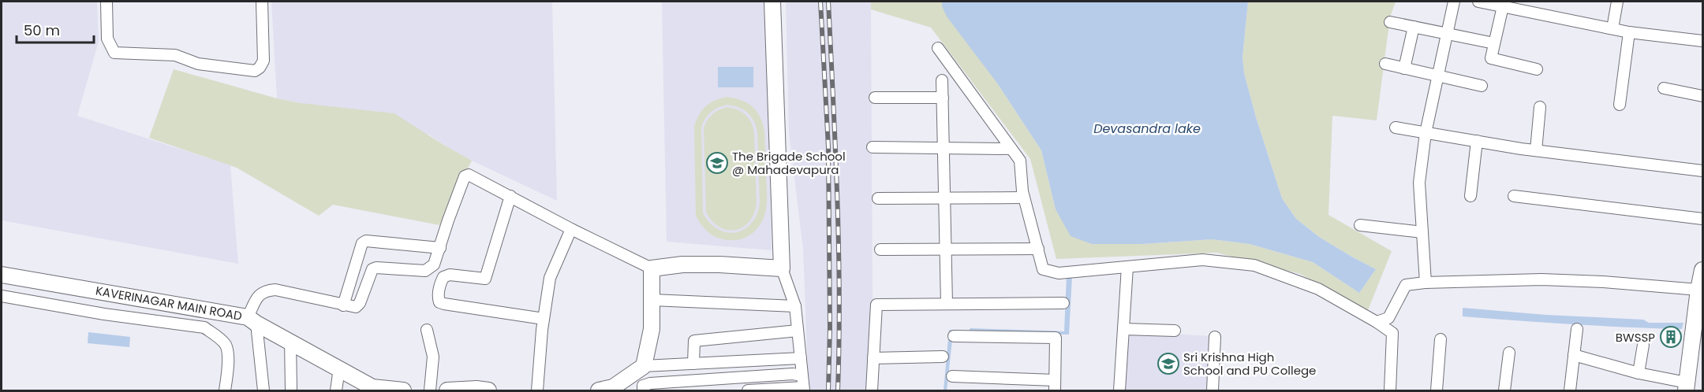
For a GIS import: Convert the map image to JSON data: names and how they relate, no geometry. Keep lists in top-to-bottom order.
{
  "streets": {
    "street": ["KAVERINAGAR MAIN ROAD"]
  },
  "water": ["Devasandra lake"],
  "places": {
    "school or university": ["The Brigade School @ Mahadevapura", "Sri Krishna High School and PU College"],
    "building": ["BWSSP"]
  },
  "scale_bar": "50 m"
}
